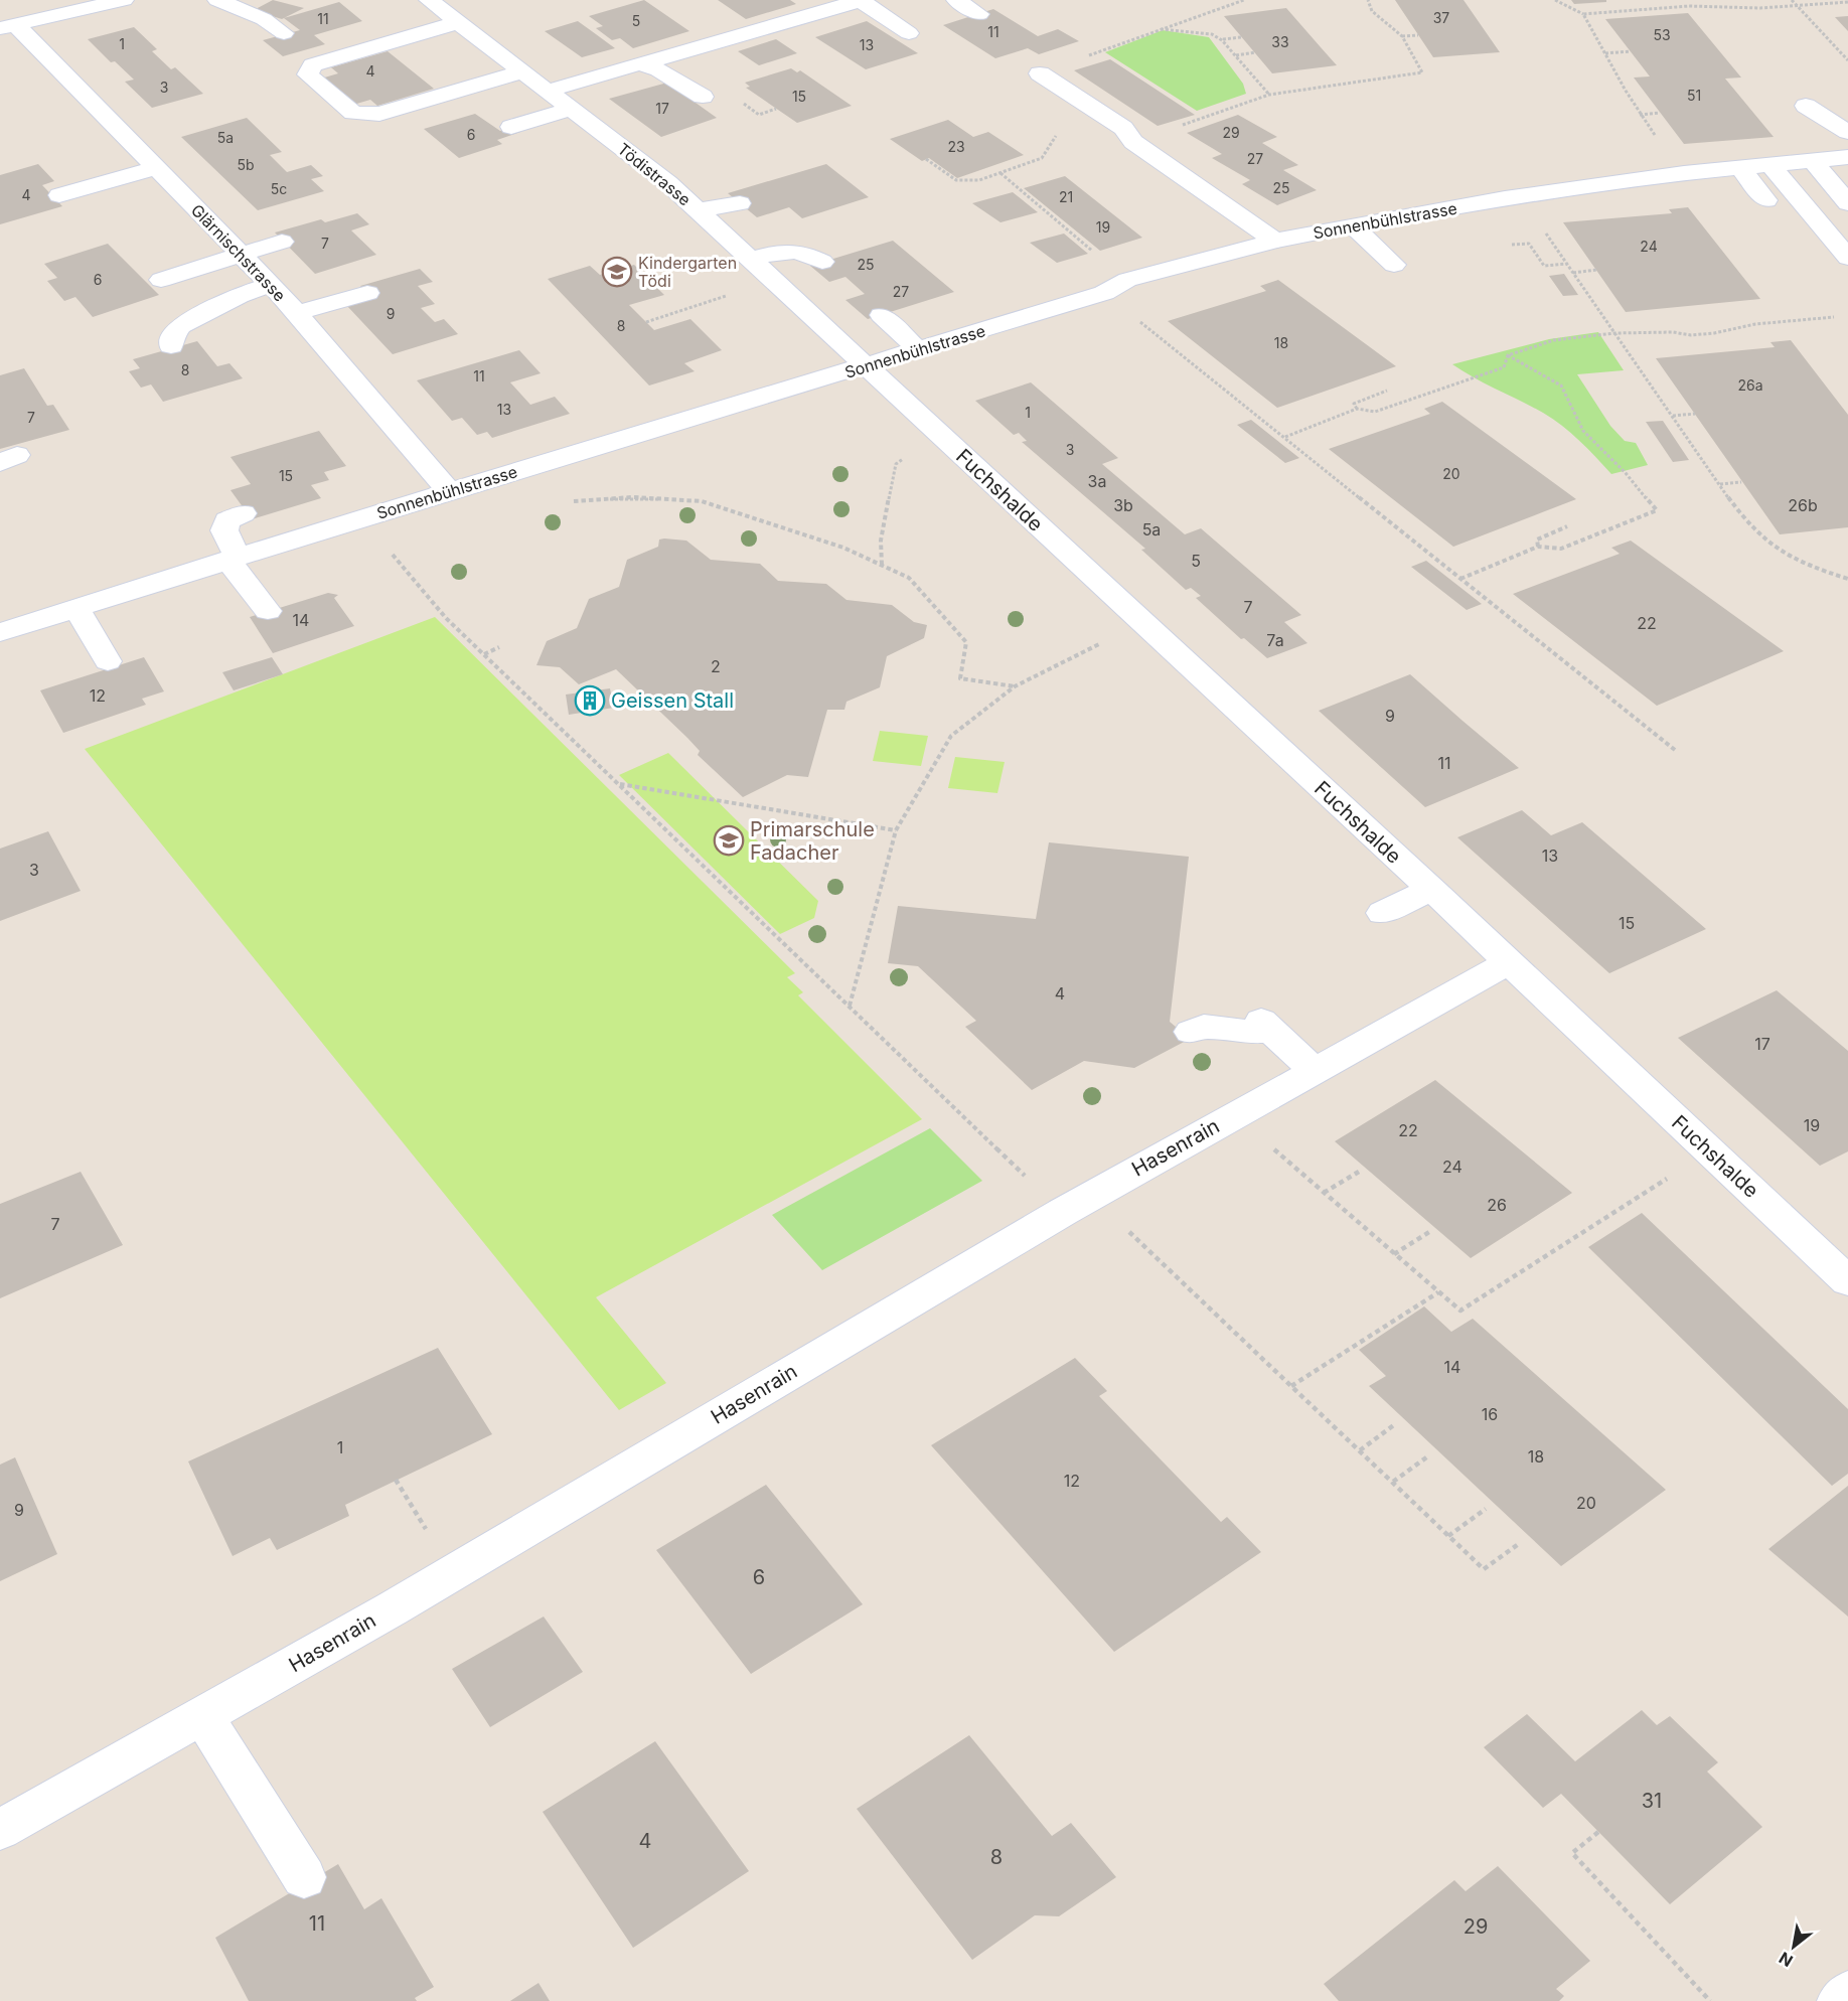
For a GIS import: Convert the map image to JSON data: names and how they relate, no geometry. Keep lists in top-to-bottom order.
{
  "streets": {
    "street": [
      "Tödistrasse",
      "Sonnenbühlstrasse",
      "Glärnischstrasse",
      "Fuchshalde",
      "Hasenrain"
    ]
  },
  "crossings": [
    ["Tödistrasse", "Sonnenbühlstrasse"],
    ["Tödistrasse", "Fuchshalde"],
    ["Sonnenbühlstrasse", "Glärnischstrasse"],
    ["Sonnenbühlstrasse", "Fuchshalde"],
    ["Fuchshalde", "Hasenrain"]
  ],
  "places": {
    "school or university": ["Kindergarten Tödi", "Primarschule Fadacher"],
    "building": ["Geissen Stall"]
  },
  "house_numbers": [
    "37",
    "11",
    "5",
    "11",
    "53",
    "33",
    "1",
    "13",
    "4",
    "3",
    "51",
    "15",
    "17",
    "29",
    "6",
    "5a",
    "23",
    "27",
    "5b",
    "25",
    "5c",
    "4",
    "21",
    "19",
    "7",
    "24",
    "25",
    "6",
    "27",
    "9",
    "8",
    "18",
    "8",
    "11",
    "26a",
    "13",
    "1",
    "7",
    "3",
    "20",
    "15",
    "3a",
    "3b",
    "26b",
    "5a",
    "5",
    "7",
    "14",
    "22",
    "7a",
    "2",
    "12",
    "9",
    "11",
    "13",
    "3",
    "15",
    "4",
    "17",
    "19",
    "22",
    "24",
    "26",
    "7",
    "14",
    "16",
    "1",
    "18",
    "12",
    "20",
    "9",
    "6",
    "31",
    "4",
    "8",
    "11",
    "29"
  ],
  "north": "bottom left"
}
